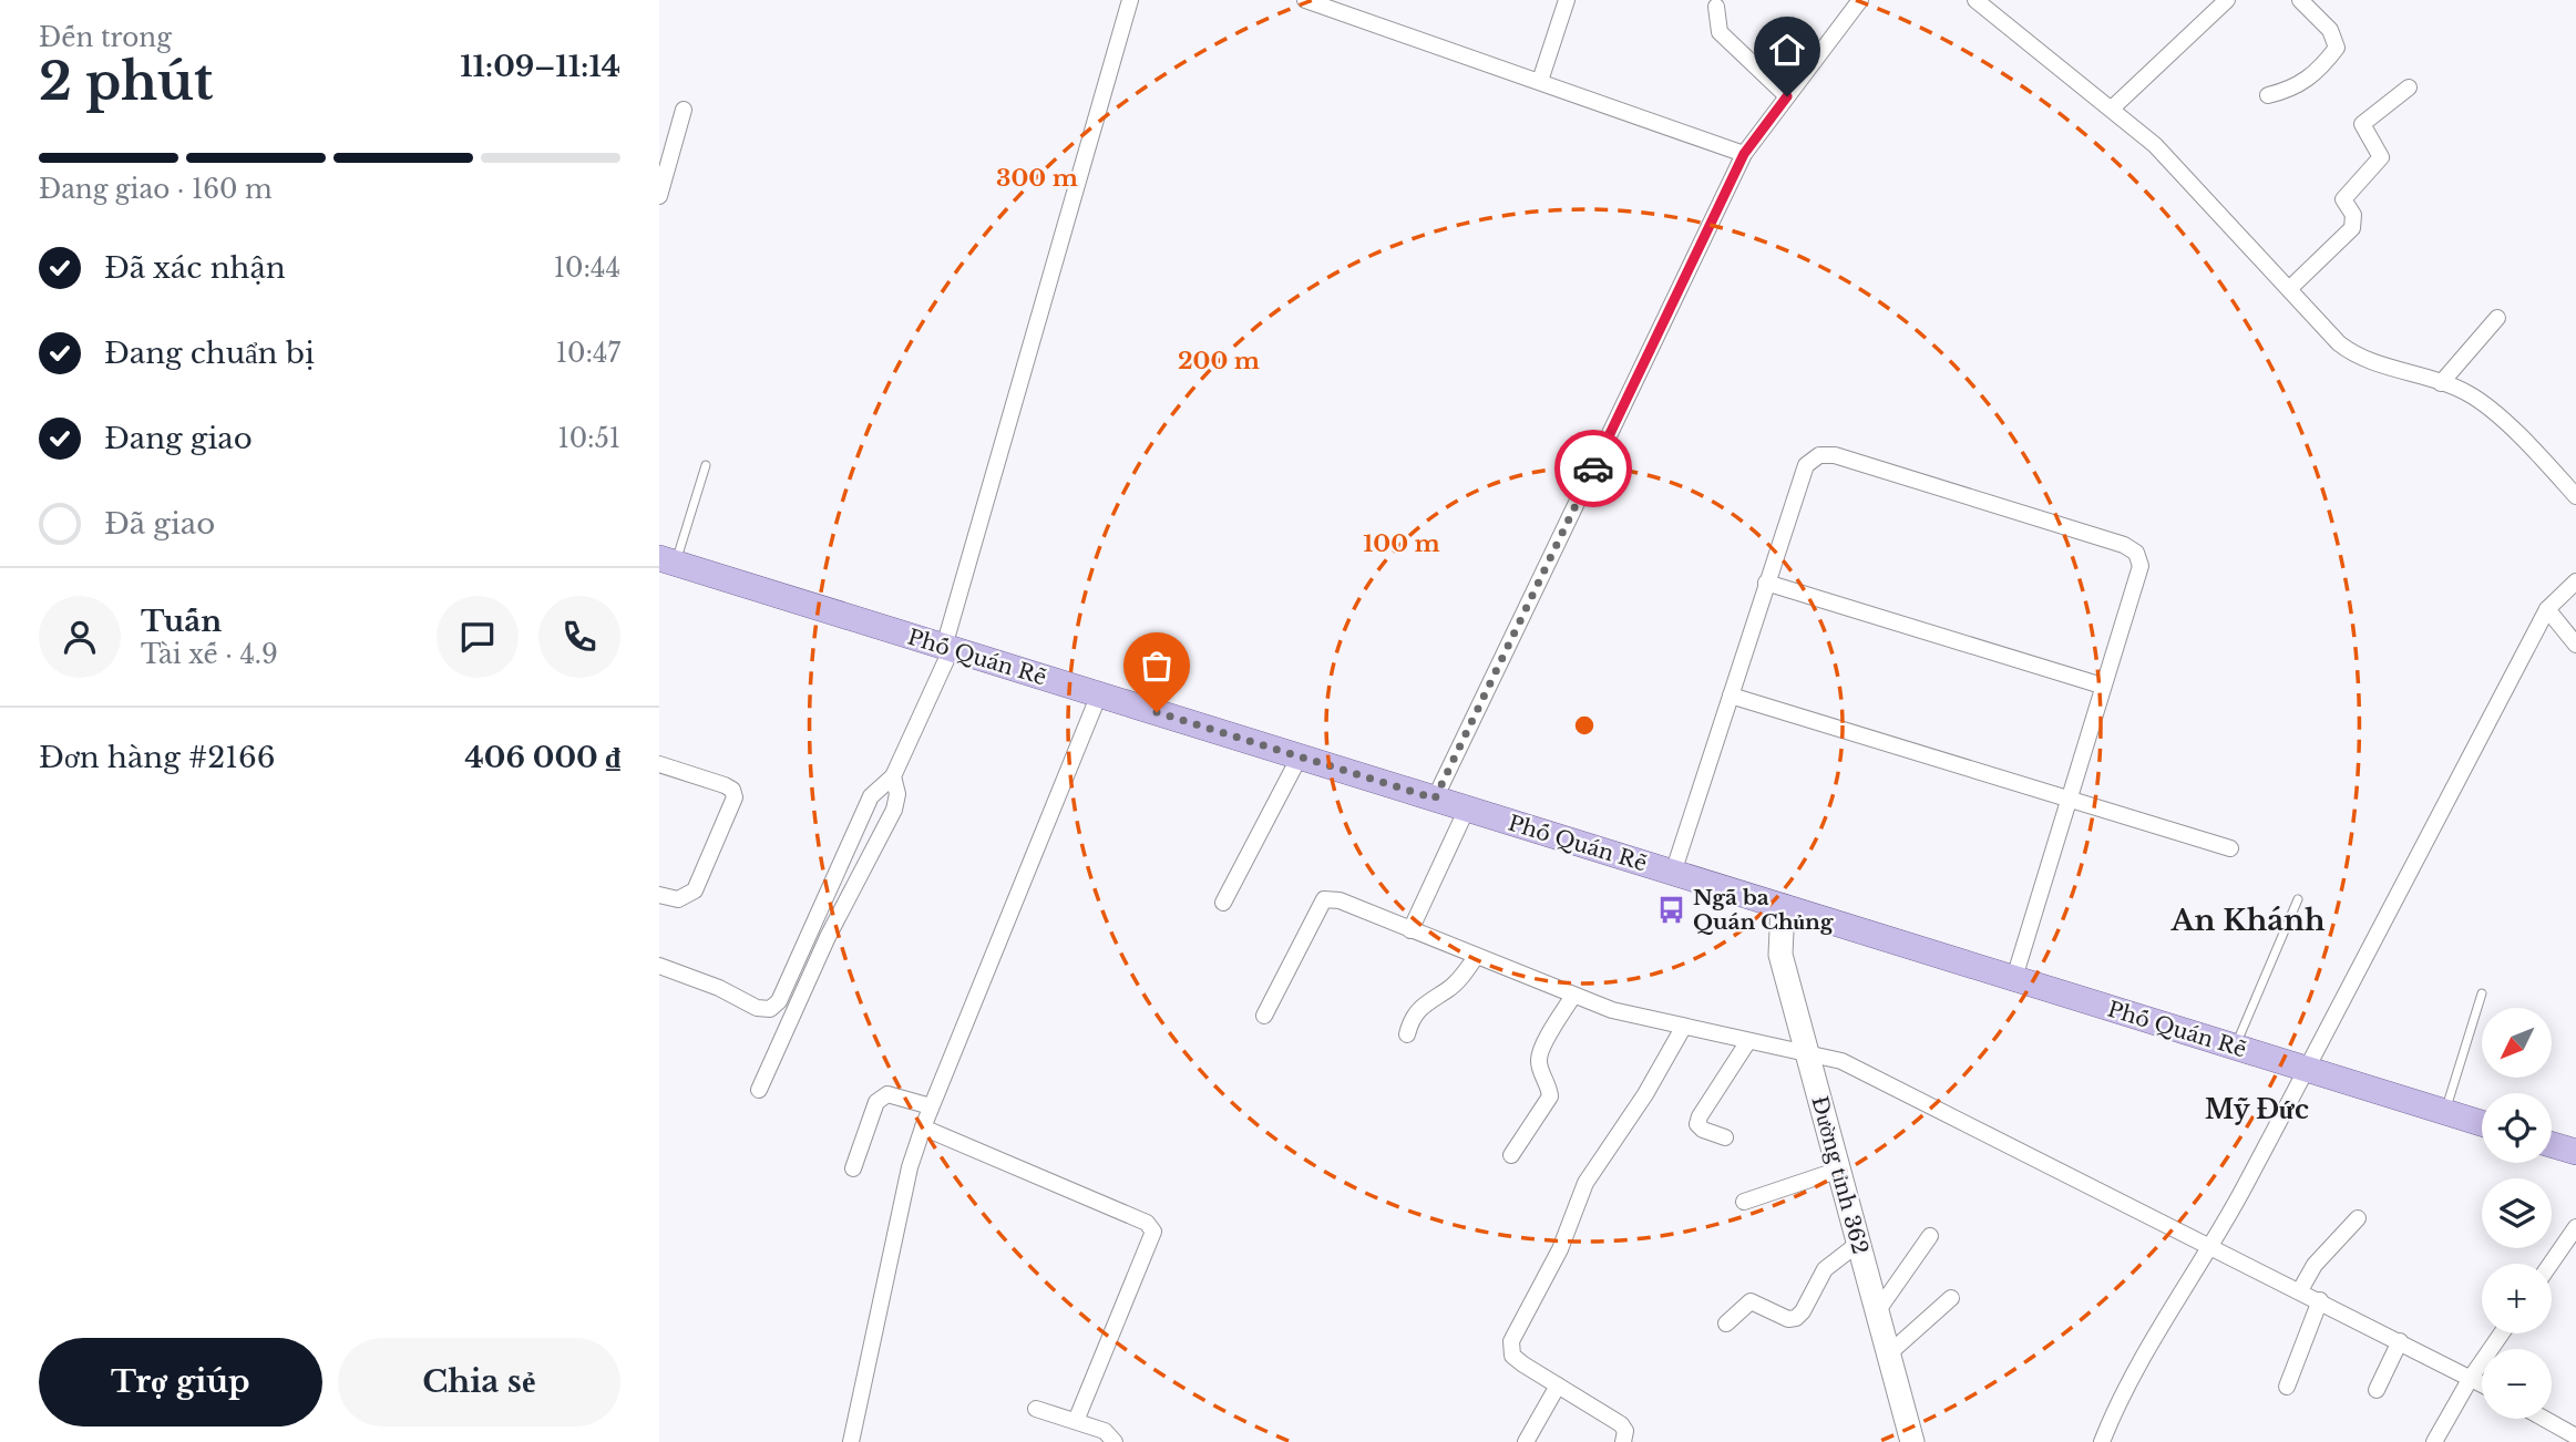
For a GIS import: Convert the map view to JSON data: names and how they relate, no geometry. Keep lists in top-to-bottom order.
{
  "streets": {
    "main road": ["Phố Quán Rẽ", "Đường tỉnh 362"]
  },
  "crossings": [
    ["Phố Quán Rẽ", "Đường tỉnh 362"]
  ],
  "districts": ["An Khánh", "Mỹ Đức"],
  "places": {
    "bus stop": ["Ngã ba Quán Chủng"]
  },
  "north": "bottom left",
  "page": {
    "heading": ["2 phút", "Đến trong", "11:09–11:14"],
    "panel": [
      "Tuấn",
      "Tài xế · 4.9",
      "Đơn hàng #2166",
      "406 000 ₫"
    ],
    "bar": "Đang giao · 160 m",
    "list": [
      ["Đã xác nhận", "10:44"],
      ["Đang chuẩn bị", "10:47"],
      ["Đang giao", "10:51"],
      "Đã giao"
    ],
    "map_buttons": ["+", "−"],
    "buttons": ["Trợ giúp", "Chia sẻ"]
  },
  "rings": ["300 m", "200 m", "100 m"]
}
